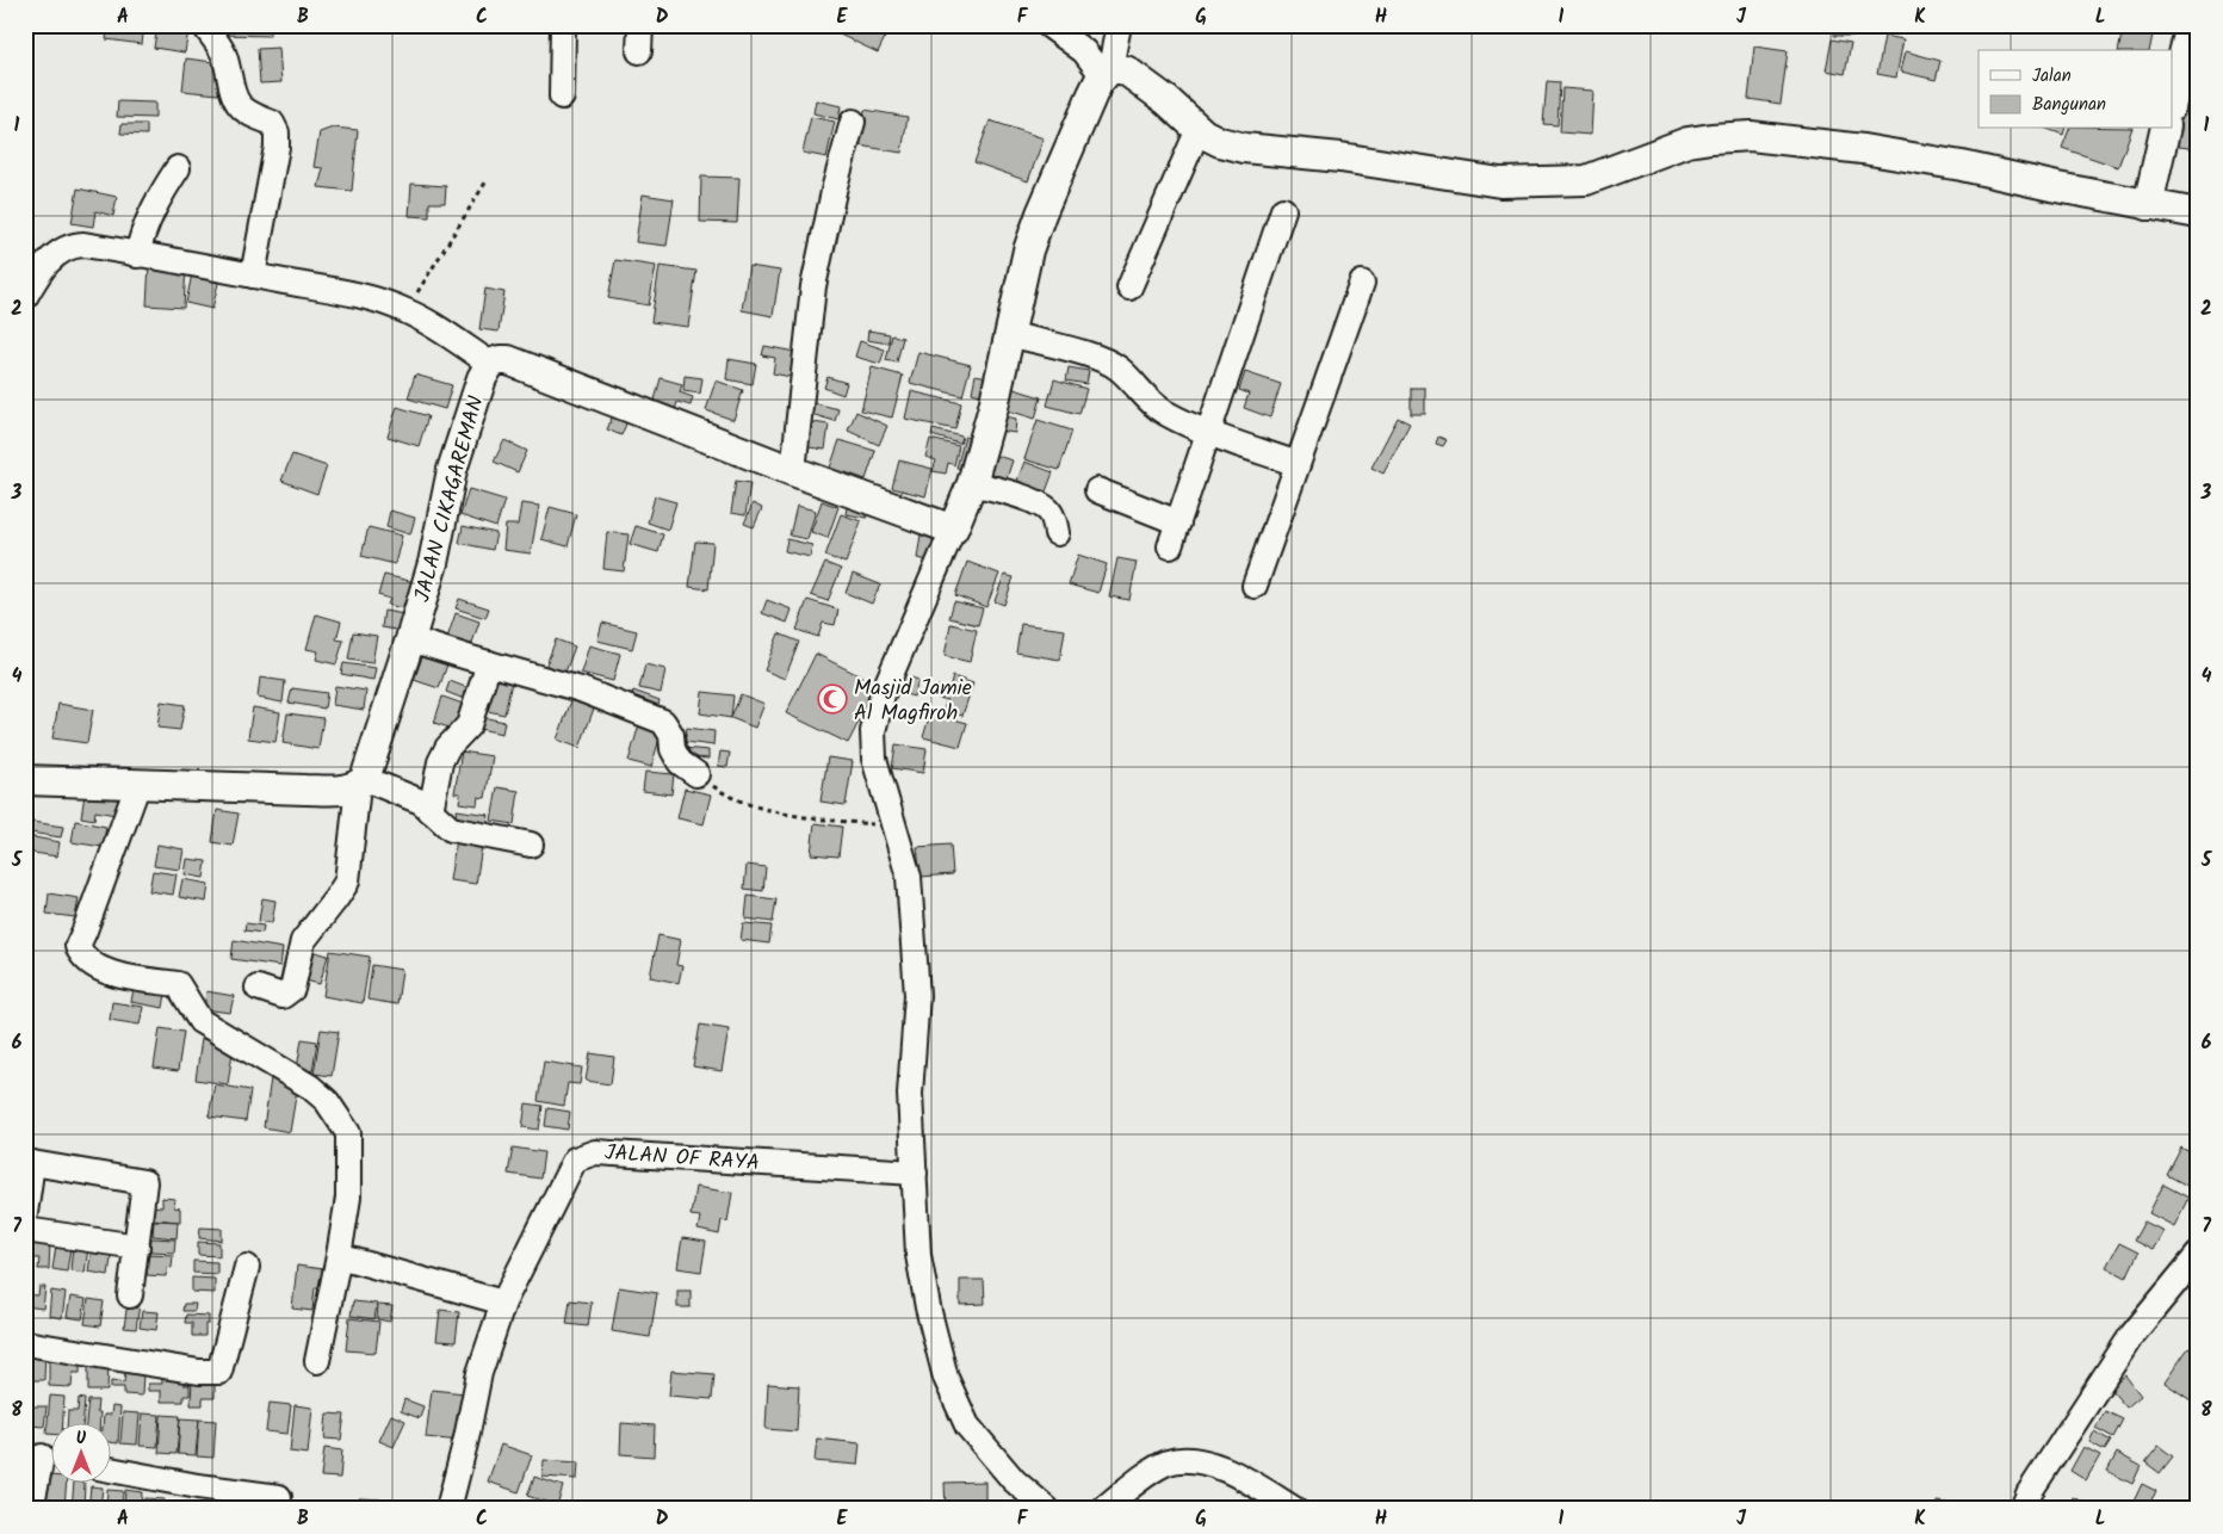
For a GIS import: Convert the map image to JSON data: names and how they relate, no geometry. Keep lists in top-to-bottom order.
{
  "streets": {
    "street": ["JALAN CIKAGAREMAN", "JALAN OF RAYA"]
  },
  "places": {
    "mosque": ["Masjid Jamie Al Magfiroh"]
  },
  "legend": ["Jalan", "Bangunan"],
  "north": "top",
  "grid": {
    "columns": [
      "A",
      "B",
      "C",
      "D",
      "E",
      "F",
      "G",
      "H",
      "I",
      "J",
      "K",
      "L"
    ],
    "rows": [
      "1",
      "2",
      "3",
      "4",
      "5",
      "6",
      "7",
      "8"
    ]
  }
}
